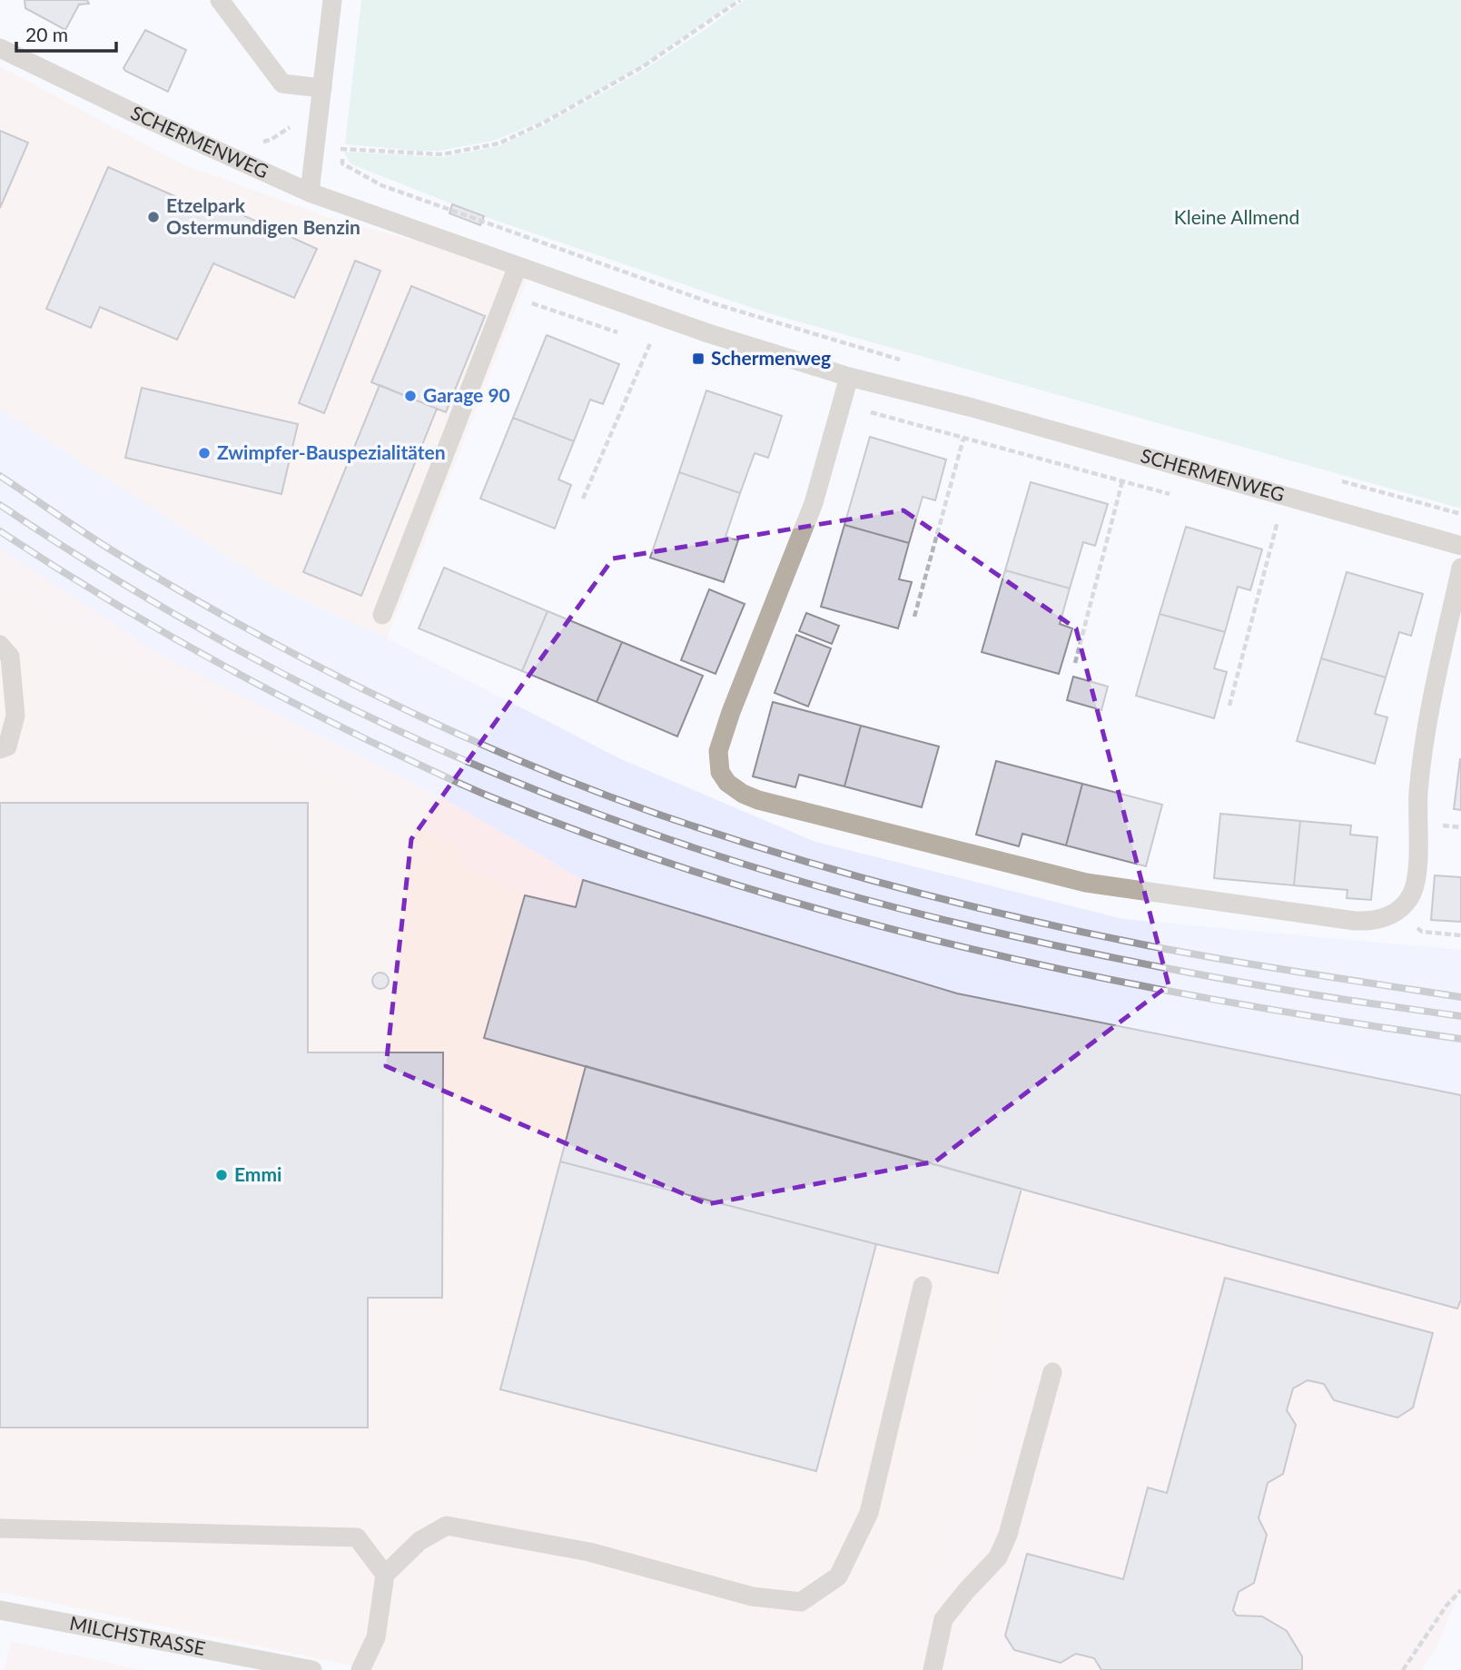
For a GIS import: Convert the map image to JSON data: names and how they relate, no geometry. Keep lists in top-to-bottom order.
{
  "streets": {
    "street": ["SCHERMENWEG", "MILCHSTRASSE"]
  },
  "parks": ["Kleine Allmend"],
  "places": {
    "other": [
      "Etzelpark Ostermundigen Benzin",
      "Garage 90",
      "Zwimpfer-Bauspezialitäten",
      "Emmi"
    ],
    "transit": ["Schermenweg"]
  },
  "scale_bar": "20 m"
}
